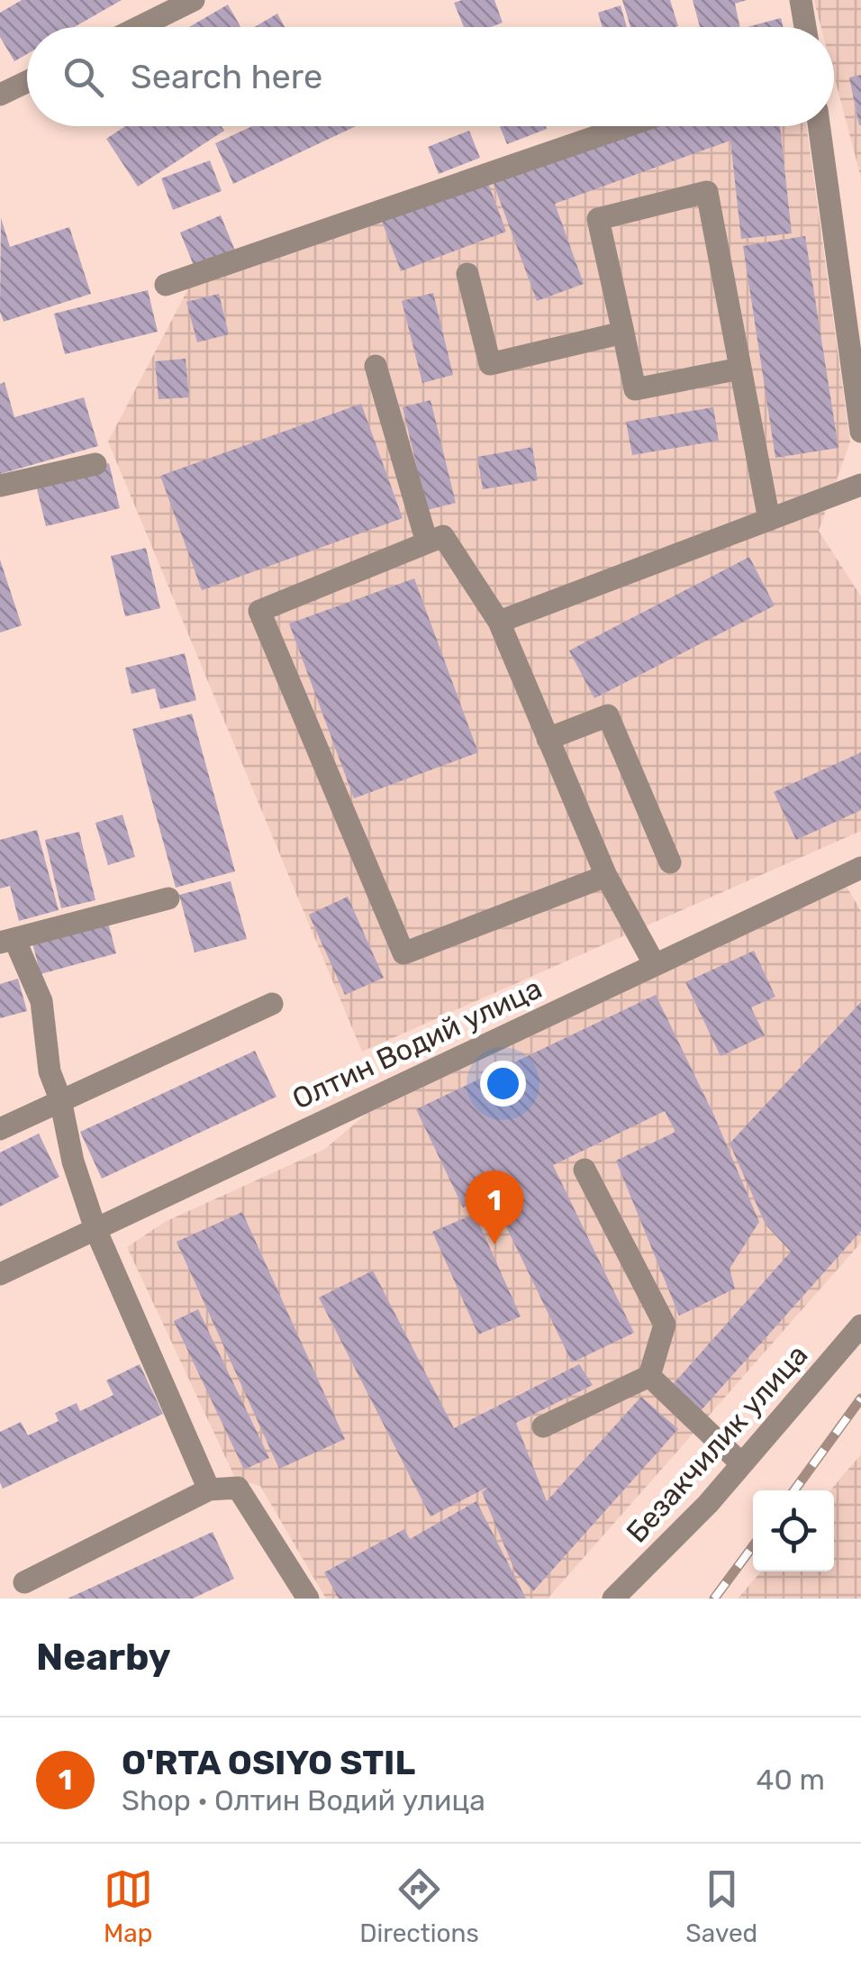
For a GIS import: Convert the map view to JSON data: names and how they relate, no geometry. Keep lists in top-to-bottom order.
{
  "streets": {
    "street": ["Олтин Водий улица", "Безакчилик улица"]
  },
  "page": {
    "search": "Search here",
    "pins": "1",
    "heading": "Nearby",
    "list": [
      {
        "mark": "1",
        "name": "O'RTA OSIYO STIL",
        "note": "Shop · Олтин Водий улица",
        "value": "40 m"
      }
    ],
    "nav": ["Map", "Directions", "Saved"]
  }
}
